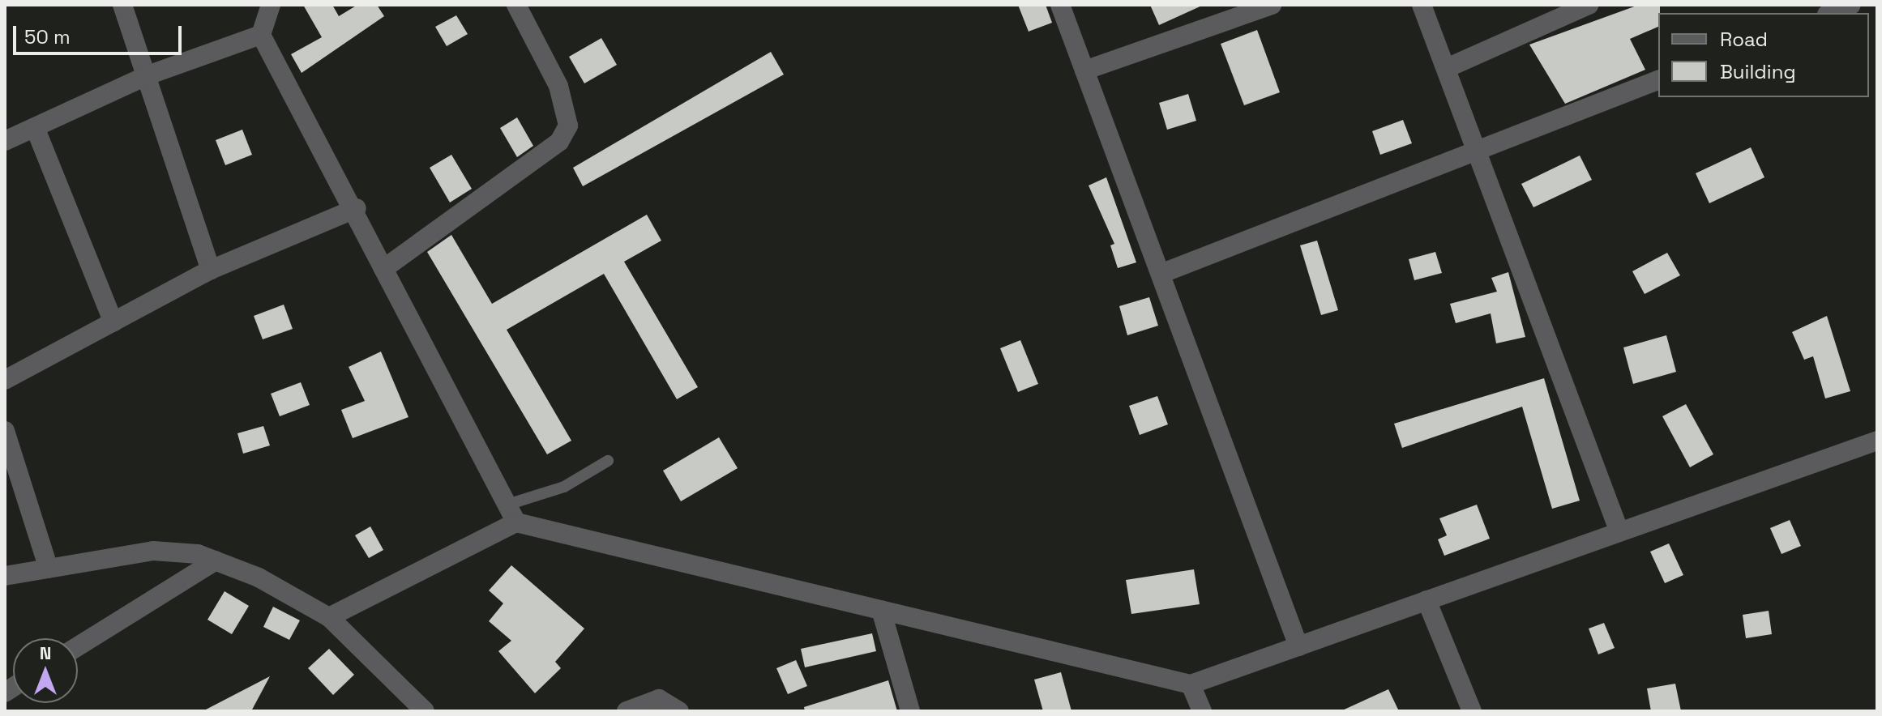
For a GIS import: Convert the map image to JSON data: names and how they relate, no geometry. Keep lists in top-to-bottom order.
{
  "legend": ["Road", "Building"],
  "scale_bar": "50 m",
  "north": "top"
}
